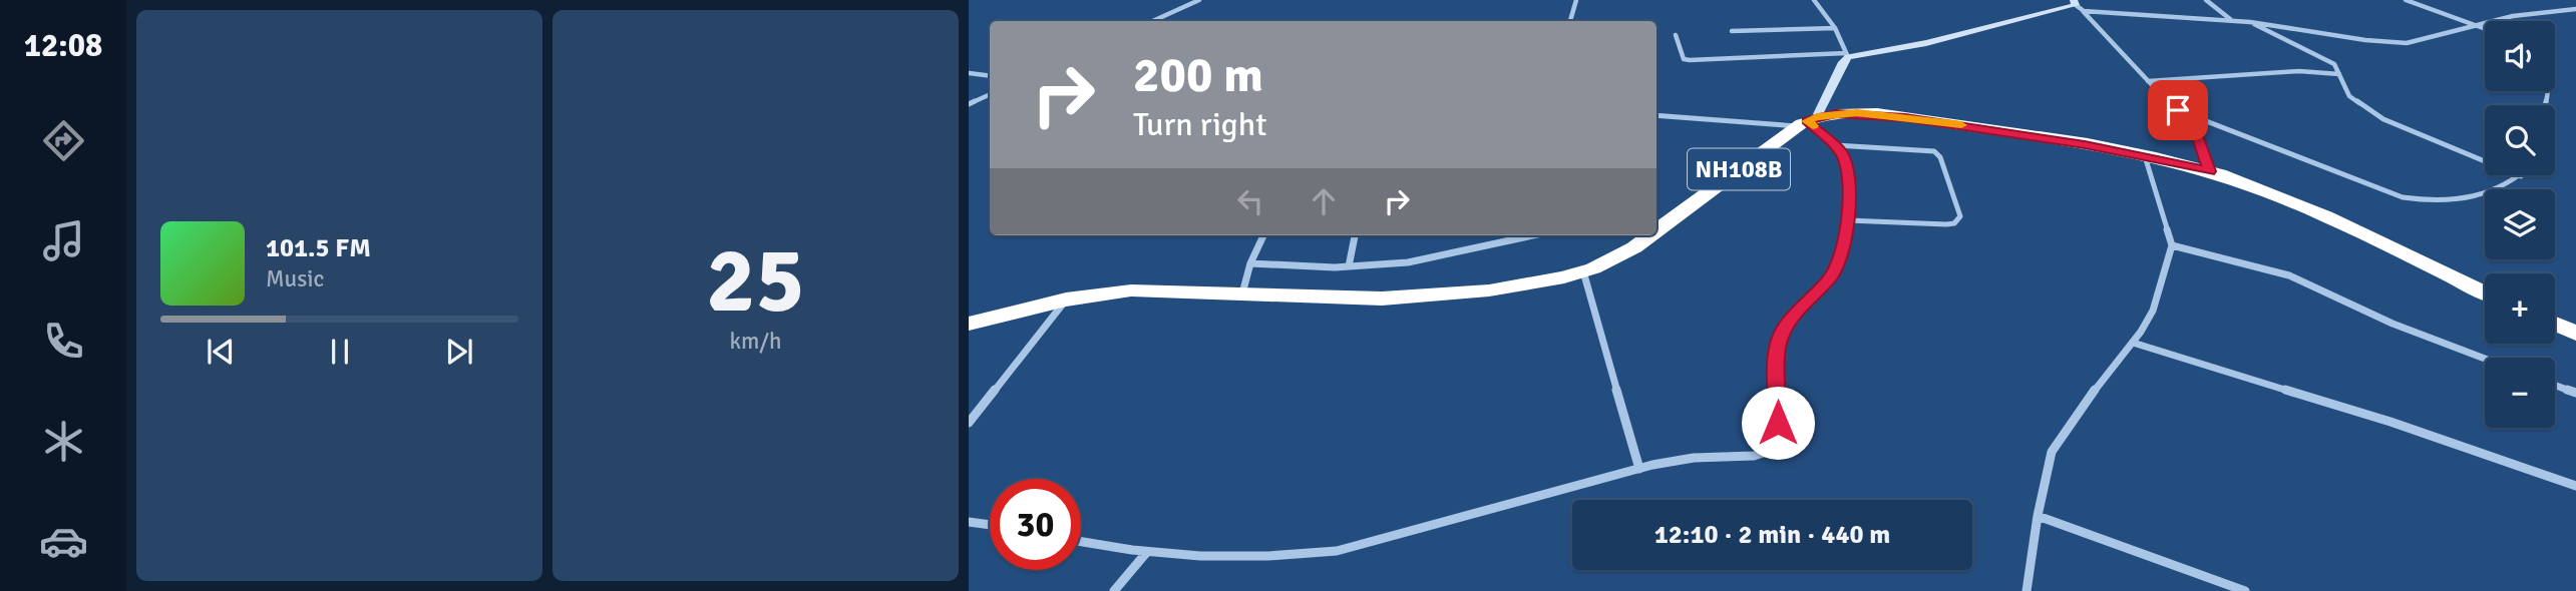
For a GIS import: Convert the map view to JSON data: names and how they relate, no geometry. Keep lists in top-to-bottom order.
{
  "streets": {
    "highway": ["NH108B"]
  },
  "page": {
    "tabs": "12:08",
    "tile": ["25", "km/h"],
    "map_buttons": ["+", "−"],
    "turn": ["200 m", "Turn right"],
    "song": ["101.5 FM", "Music"],
    "limit": "30",
    "trip": "12:10 · 2 min · 440 m"
  }
}
